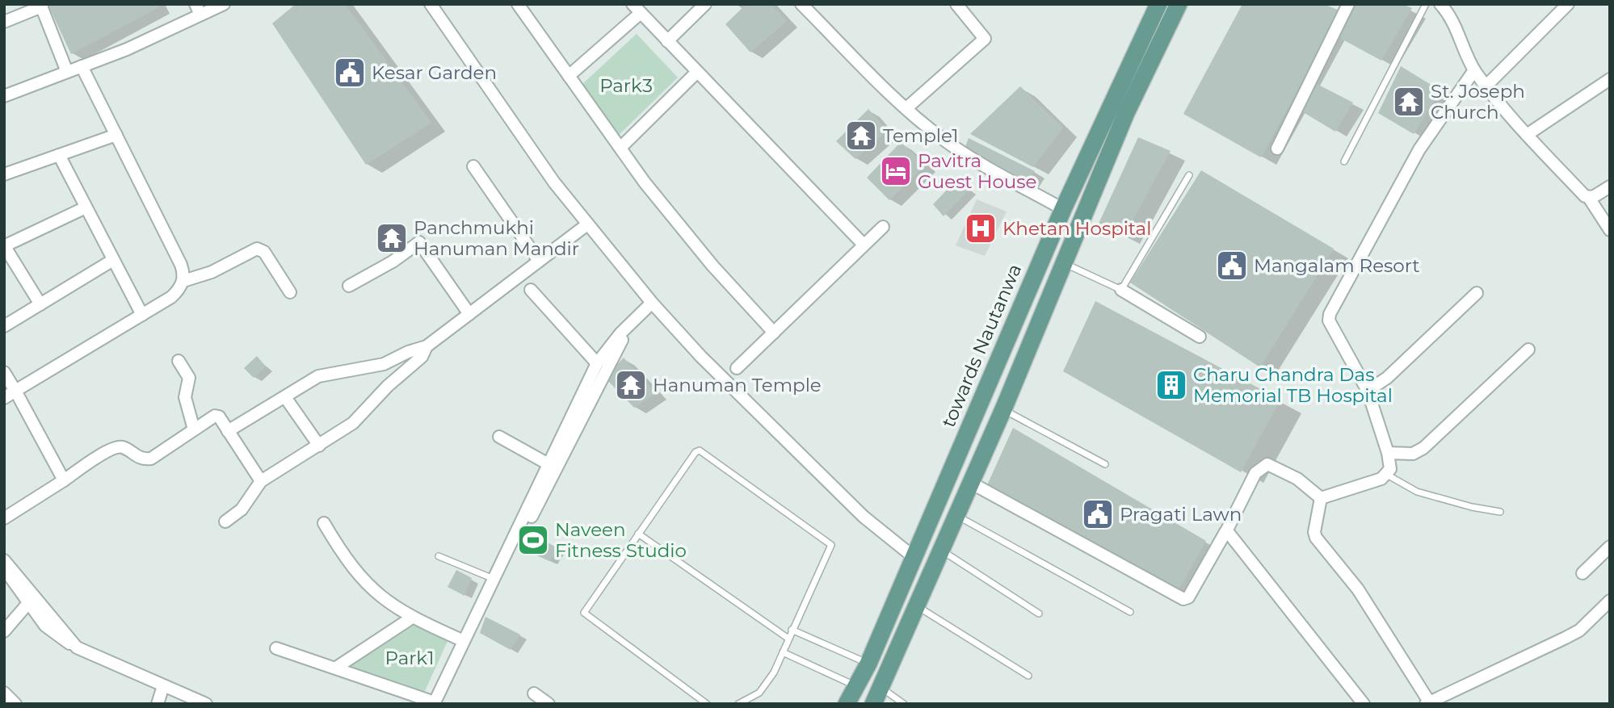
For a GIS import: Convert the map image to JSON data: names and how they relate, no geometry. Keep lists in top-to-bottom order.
{
  "streets": {
    "main road": ["towards Nautanwa"]
  },
  "parks": ["Park3", "Park1"],
  "places": {
    "public building": ["Kesar Garden", "Mangalam Resort", "Pragati Lawn"],
    "temple": [
      "St. Joseph Church",
      "Temple1",
      "Panchmukhi Hanuman Mandir",
      "Hanuman Temple"
    ],
    "hotel": ["Pavitra Guest House"],
    "hospital": ["Khetan Hospital"],
    "building": ["Charu Chandra Das Memorial TB Hospital"],
    "sports": ["Naveen Fitness Studio"]
  }
}
